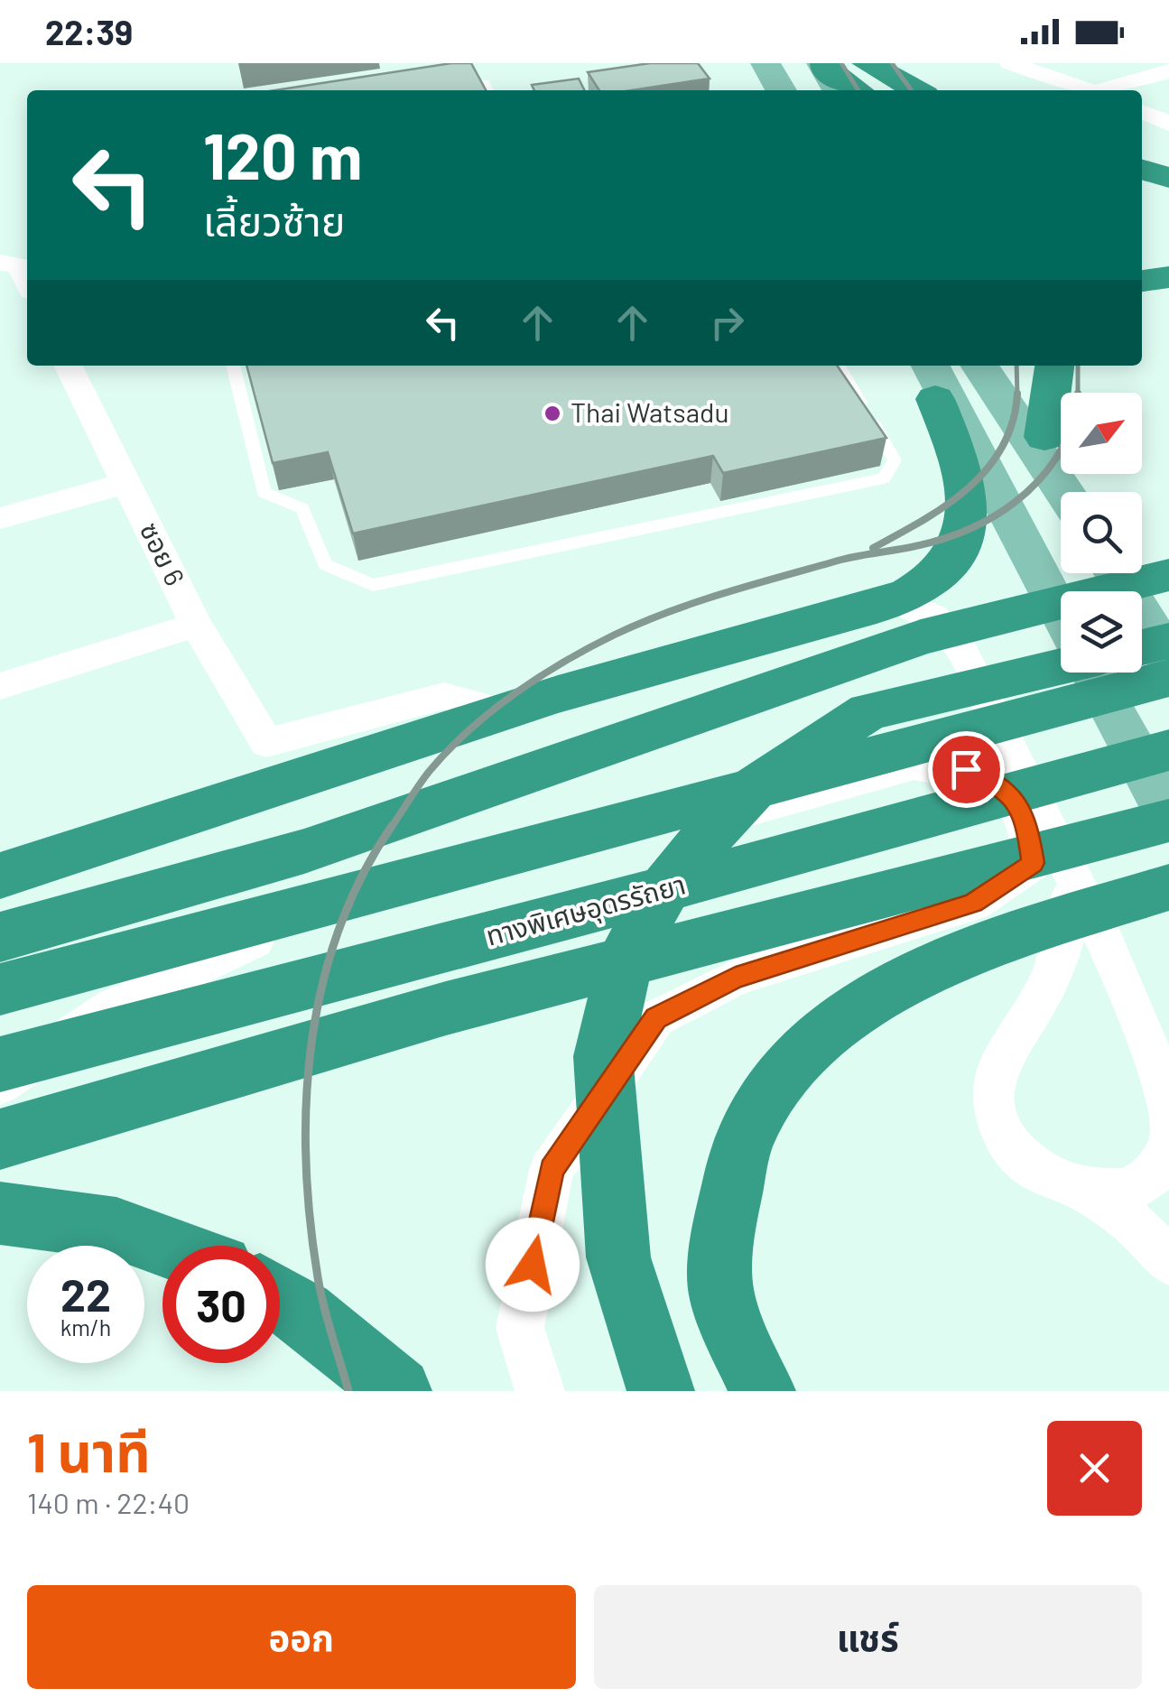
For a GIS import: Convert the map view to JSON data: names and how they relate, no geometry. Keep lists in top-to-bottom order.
{
  "streets": {
    "highway": ["ทางพิเศษอุดรรัถยา"],
    "street": ["ซอย 6"]
  },
  "places": ["Thai Watsadu"],
  "north": "top right",
  "page": {
    "status": "22:39",
    "turn": ["120 m", "เลี้ยวซ้าย"],
    "speed": "22 km/h",
    "limit": "30",
    "heading": ["1 นาที", "140 m · 22:40"],
    "buttons": ["ออก", "แชร์"]
  }
}
